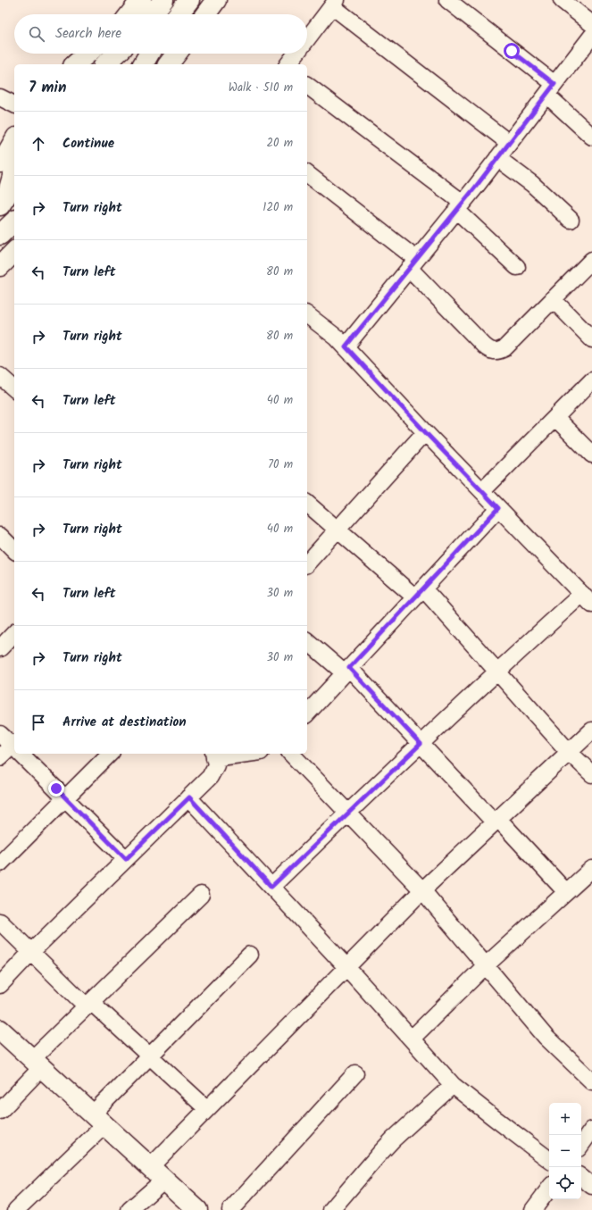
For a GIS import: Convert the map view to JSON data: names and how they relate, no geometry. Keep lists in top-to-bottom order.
{
  "page": {
    "search": "Search here",
    "heading": ["7 min", "Walk · 510 m"],
    "list": [
      ["Continue", "20 m"],
      ["Turn right", "120 m"],
      ["Turn left", "80 m"],
      ["Turn right", "80 m"],
      ["Turn left", "40 m"],
      ["Turn right", "70 m"],
      ["Turn right", "40 m"],
      ["Turn left", "30 m"],
      ["Turn right", "30 m"],
      "Arrive at destination"
    ],
    "map_buttons": ["+", "−"]
  }
}
